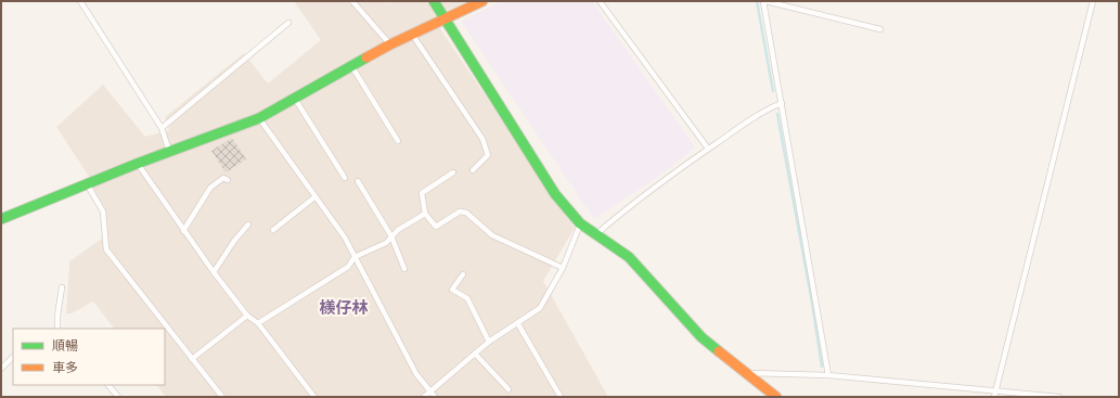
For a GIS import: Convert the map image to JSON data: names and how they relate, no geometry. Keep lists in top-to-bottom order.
{
  "districts": ["檨仔林"],
  "legend": ["順暢", "車多"]
}
